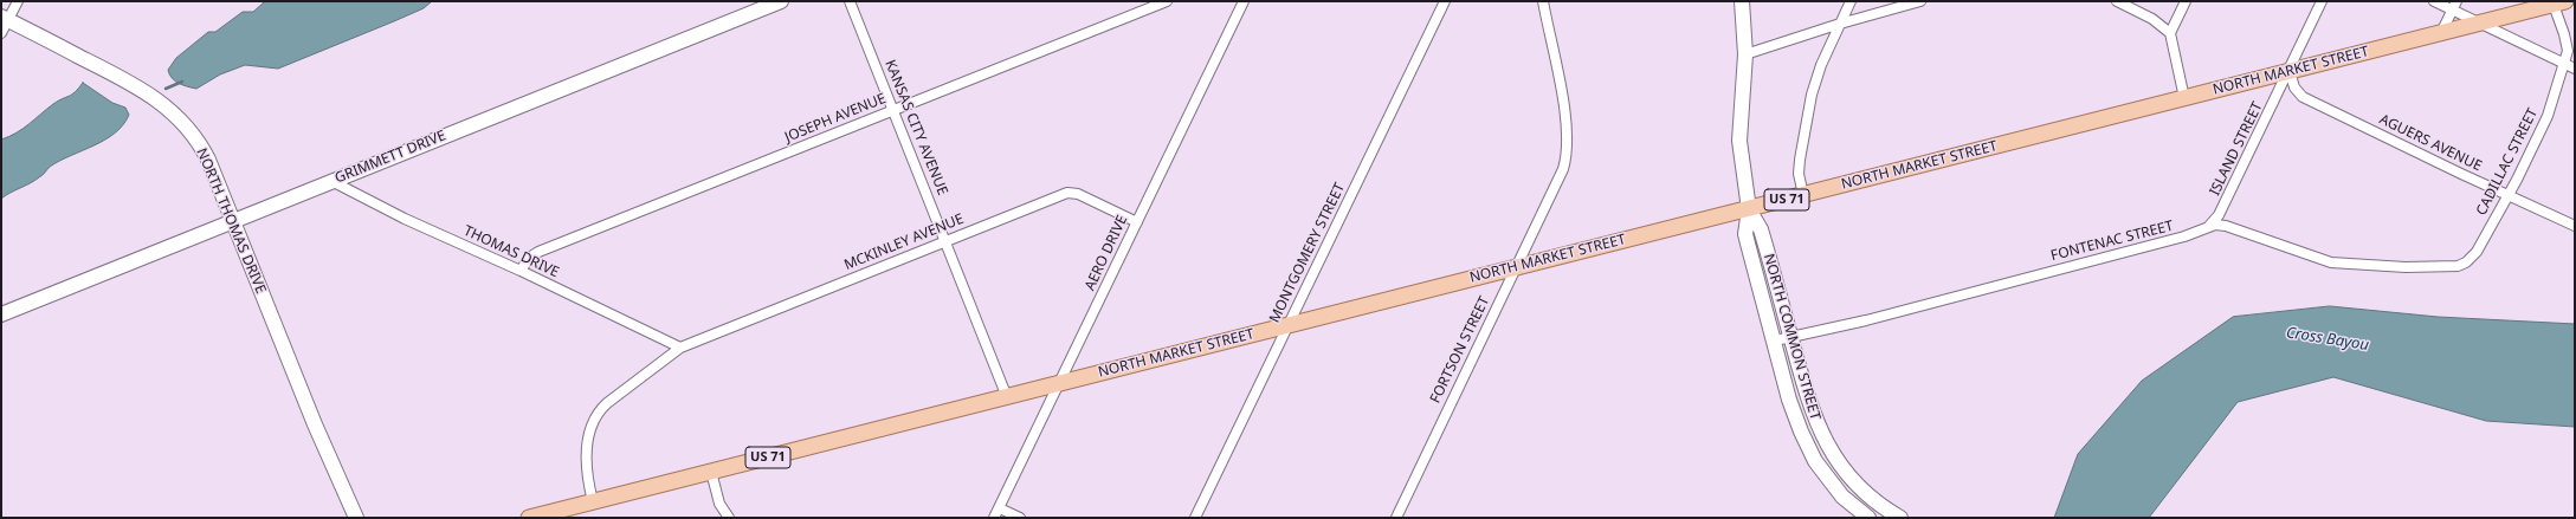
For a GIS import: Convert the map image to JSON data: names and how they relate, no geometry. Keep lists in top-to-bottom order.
{
  "streets": {
    "main road": [
      "NORTH MARKET STREET",
      "GRIMMETT DRIVE",
      "US 71",
      "NORTH THOMAS DRIVE",
      "NORTH COMMON STREET"
    ],
    "street": [
      "JOSEPH AVENUE",
      "KANSAS CITY AVENUE",
      "AGUERS AVENUE",
      "ISLAND STREET",
      "CADILLAC STREET",
      "FONTENAC STREET",
      "MCKINLEY AVENUE",
      "THOMAS DRIVE",
      "AERO DRIVE",
      "MONTGOMERY STREET",
      "FORTSON STREET"
    ]
  },
  "crossings": [
    ["NORTH MARKET STREET", "KANSAS CITY AVENUE"],
    ["NORTH MARKET STREET", "AGUERS AVENUE"],
    ["NORTH MARKET STREET", "ISLAND STREET"],
    ["NORTH MARKET STREET", "CADILLAC STREET"],
    ["NORTH MARKET STREET", "MCKINLEY AVENUE"],
    ["NORTH MARKET STREET", "AERO DRIVE"],
    ["NORTH MARKET STREET", "MONTGOMERY STREET"],
    ["NORTH MARKET STREET", "NORTH COMMON STREET"],
    ["NORTH MARKET STREET", "FORTSON STREET"],
    ["JOSEPH AVENUE", "KANSAS CITY AVENUE"],
    ["JOSEPH AVENUE", "THOMAS DRIVE"],
    ["KANSAS CITY AVENUE", "MCKINLEY AVENUE"],
    ["AGUERS AVENUE", "ISLAND STREET"],
    ["AGUERS AVENUE", "CADILLAC STREET"],
    ["ISLAND STREET", "FONTENAC STREET"],
    ["GRIMMETT DRIVE", "NORTH THOMAS DRIVE"],
    ["GRIMMETT DRIVE", "THOMAS DRIVE"],
    ["CADILLAC STREET", "FONTENAC STREET"],
    ["FONTENAC STREET", "NORTH COMMON STREET"],
    ["MCKINLEY AVENUE", "THOMAS DRIVE"],
    ["MCKINLEY AVENUE", "AERO DRIVE"]
  ],
  "water": ["Cross Bayou"]
}
